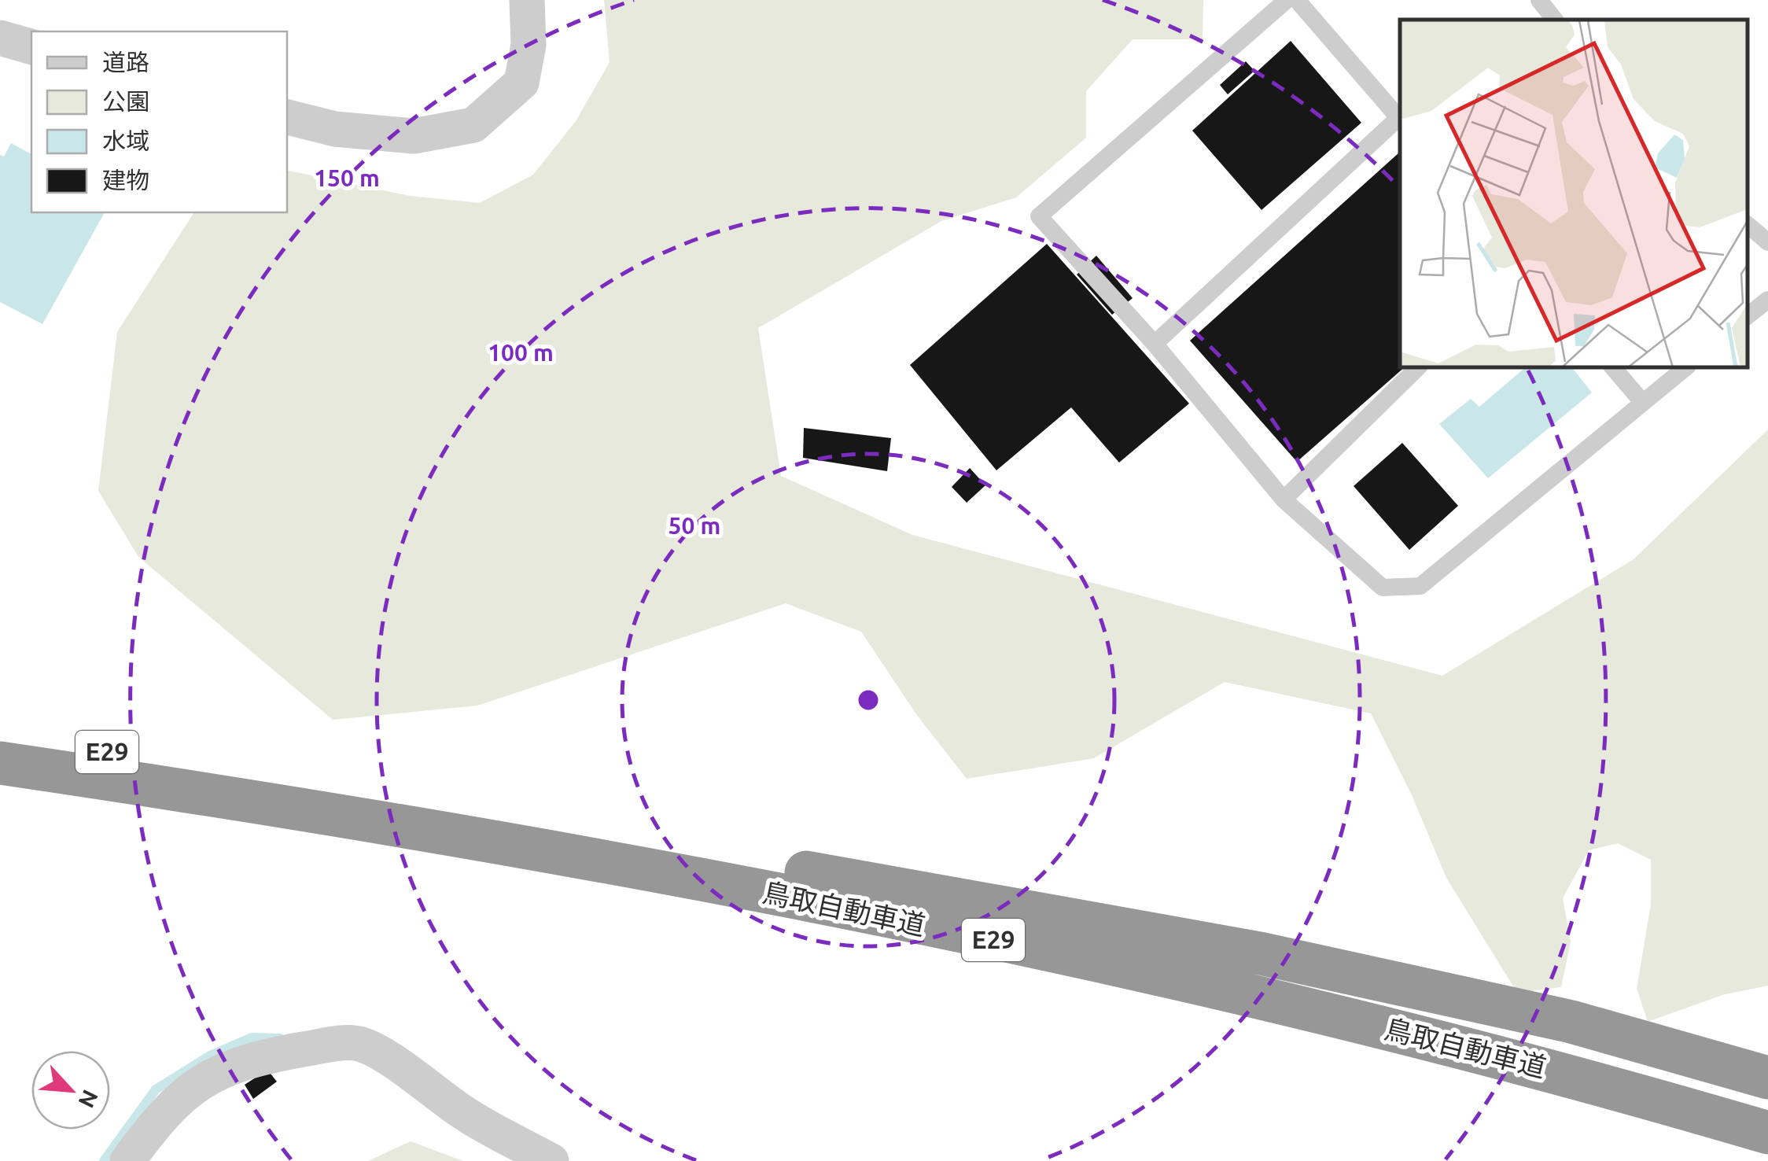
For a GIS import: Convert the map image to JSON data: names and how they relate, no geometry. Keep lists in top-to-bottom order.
{
  "streets": {
    "highway": ["E29", "鳥取自動車道"]
  },
  "legend": [
    "道路",
    "公園",
    "水域",
    "建物"
  ],
  "north": "bottom right",
  "rings": ["150 m", "100 m", "50 m"]
}
